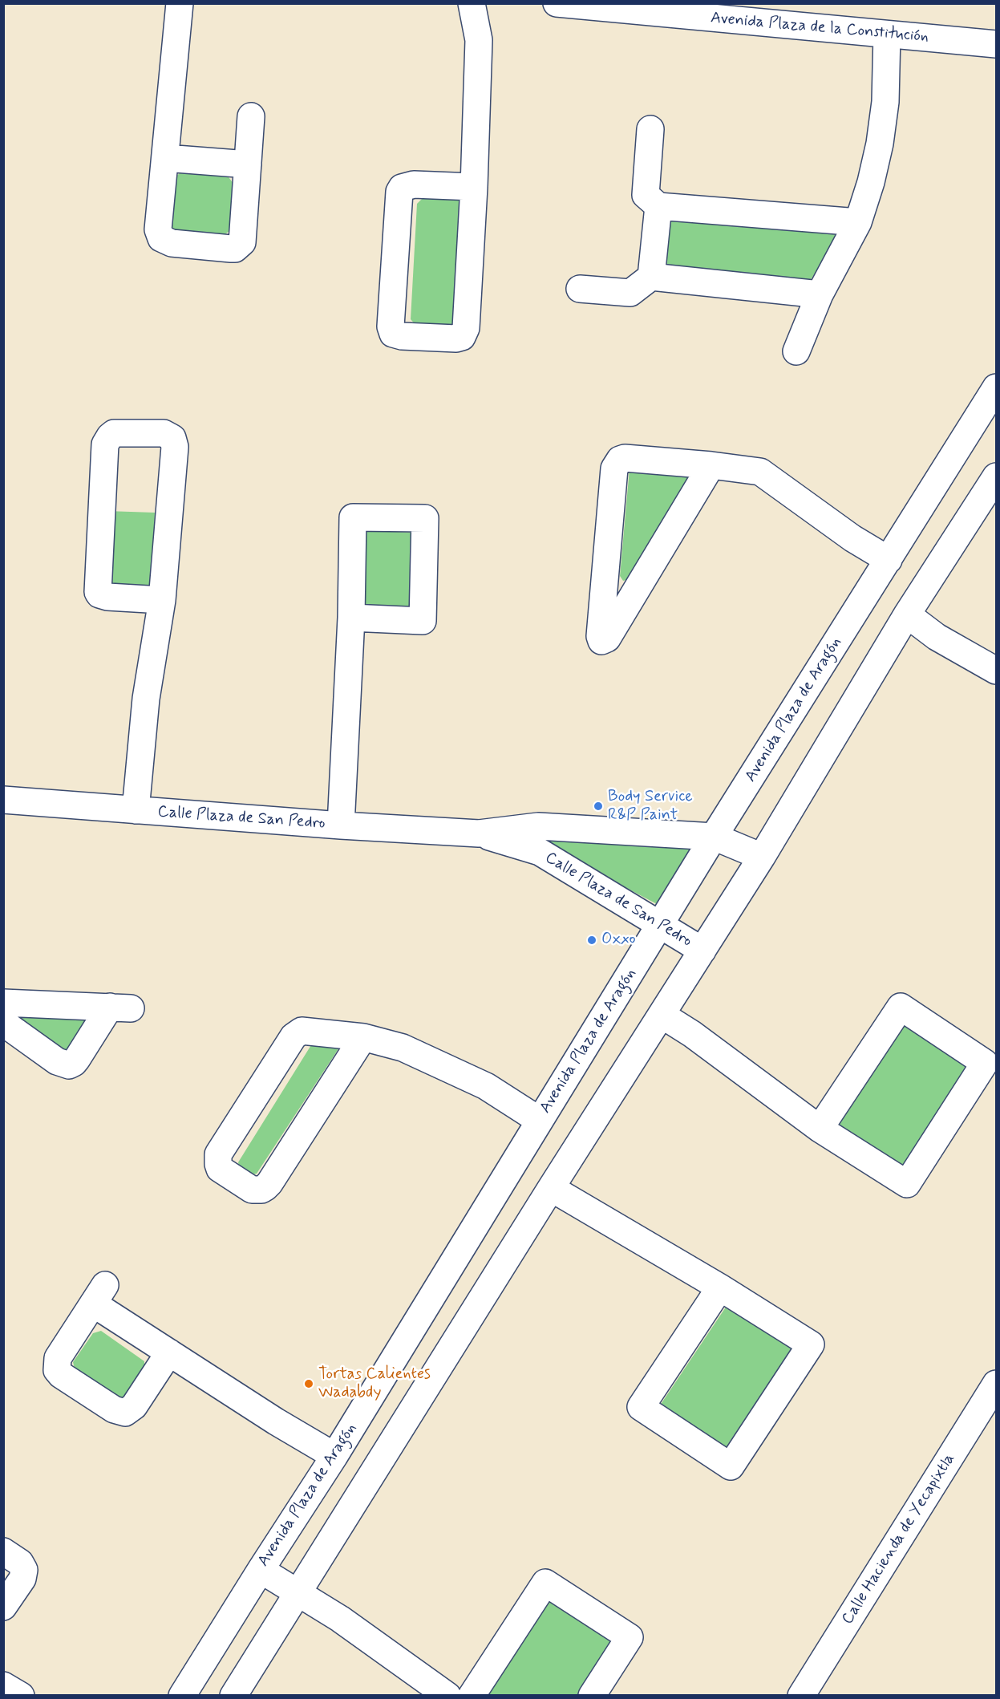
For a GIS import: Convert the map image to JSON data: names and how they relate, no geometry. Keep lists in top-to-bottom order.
{
  "streets": {
    "street": [
      "Avenida Plaza de la Constitución",
      "Avenida Plaza de Aragón",
      "Calle Plaza de San Pedro",
      "Calle Hacienda de Yecapixtla"
    ]
  },
  "crossings": [
    ["Avenida Plaza de Aragón", "Calle Plaza de San Pedro"]
  ],
  "places": ["Body Service R&P Paint", "Oxxo", "Tortas Calientes Wadabdy"]
}
